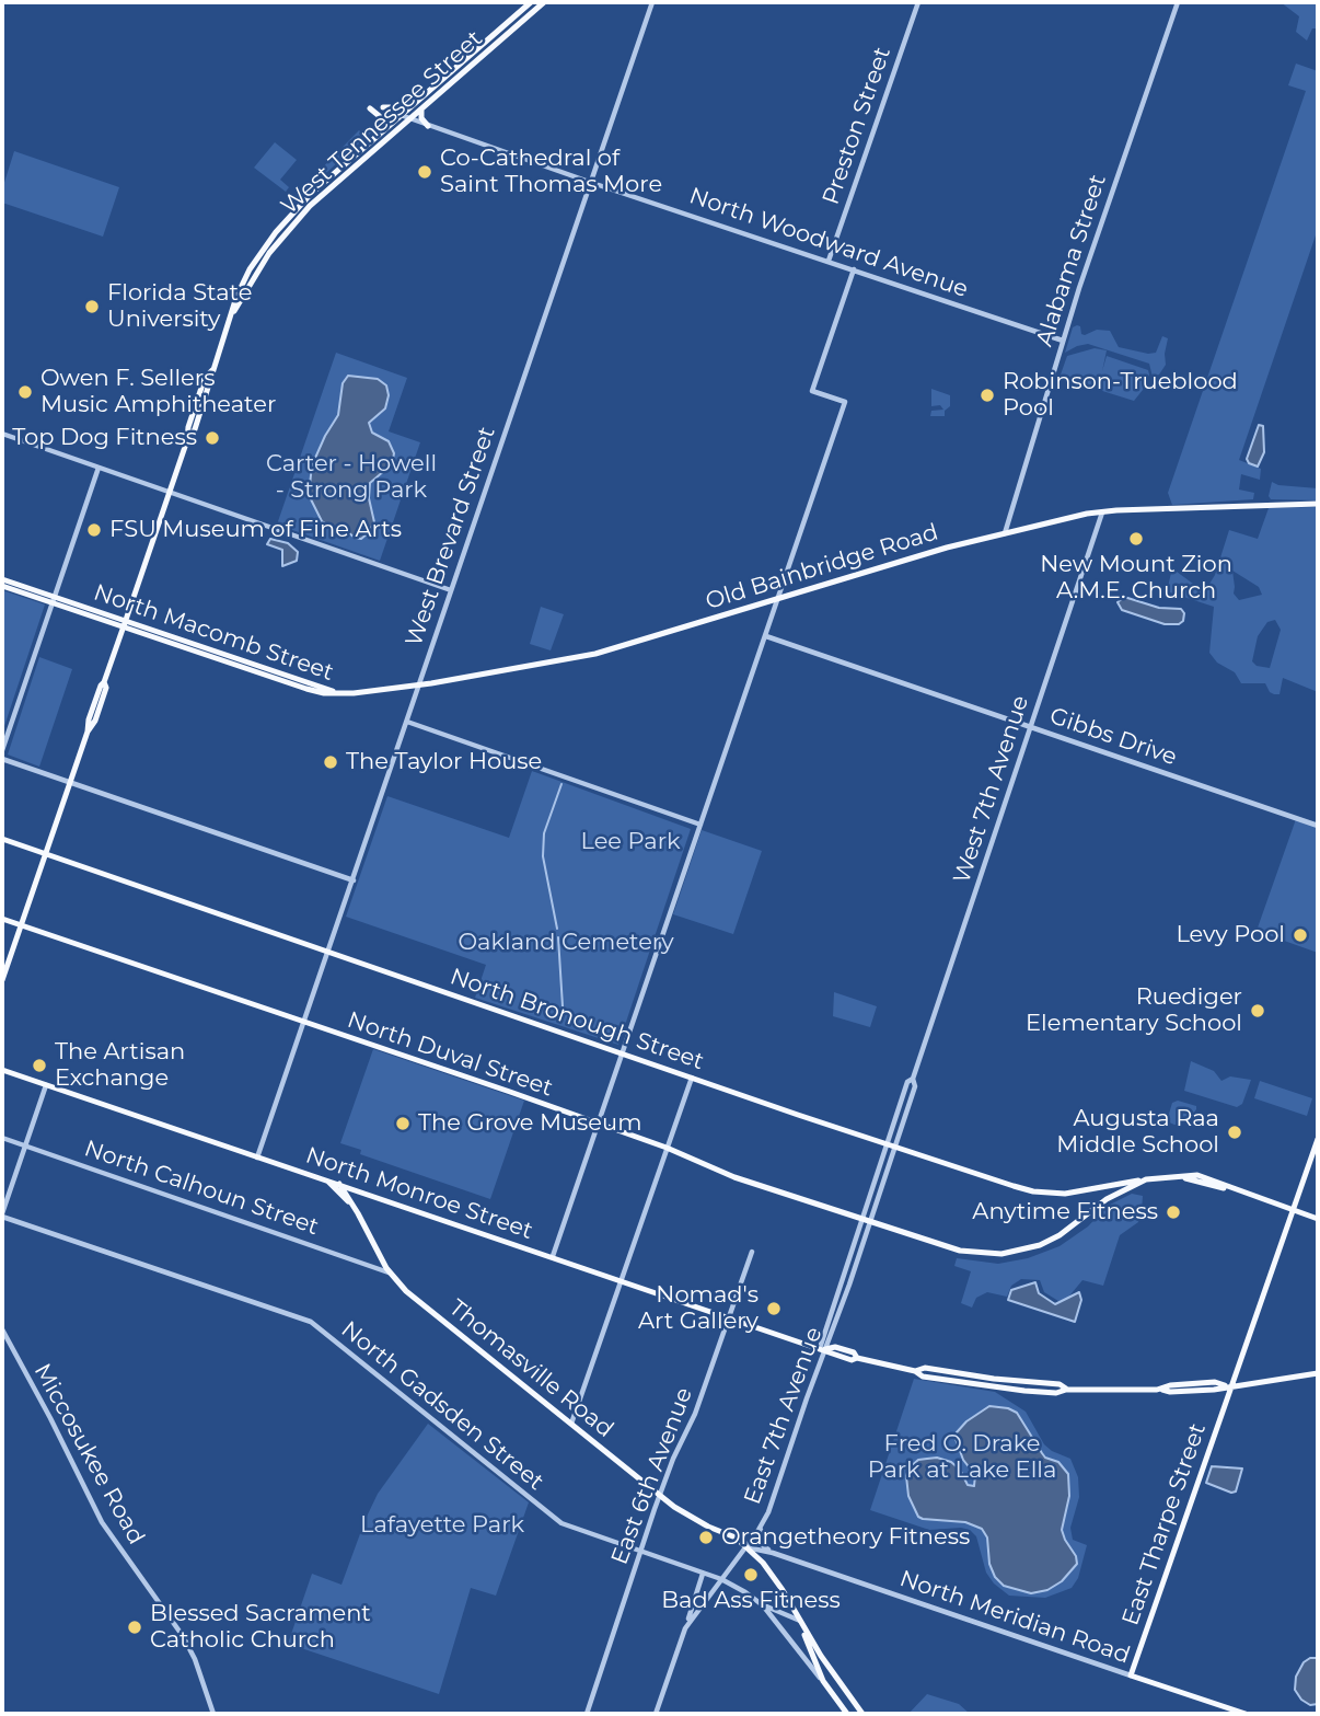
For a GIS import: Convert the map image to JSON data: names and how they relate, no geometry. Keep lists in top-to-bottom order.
{
  "streets": {
    "main road": [
      "West Tennessee Street",
      "Old Bainbridge Road",
      "North Macomb Street",
      "North Bronough Street",
      "North Duval Street",
      "North Monroe Street",
      "Thomasville Road",
      "East Tharpe Street",
      "North Meridian Road"
    ],
    "street": [
      "Preston Street",
      "North Woodward Avenue",
      "Alabama Street",
      "West Brevard Street",
      "Gibbs Drive",
      "West 7th Avenue",
      "North Calhoun Street",
      "North Gadsden Street",
      "East 7th Avenue",
      "Miccosukee Road",
      "East 6th Avenue"
    ]
  },
  "crossings": [
    ["West Tennessee Street", "North Woodward Avenue"],
    ["West Tennessee Street", "North Macomb Street"],
    ["West Tennessee Street", "North Bronough Street"],
    ["West Tennessee Street", "North Duval Street"],
    ["Preston Street", "North Woodward Avenue"],
    ["North Woodward Avenue", "Alabama Street"],
    ["North Woodward Avenue", "West Brevard Street"],
    ["Alabama Street", "Old Bainbridge Road"],
    ["West Brevard Street", "Old Bainbridge Road"],
    ["West Brevard Street", "North Bronough Street"],
    ["West Brevard Street", "North Duval Street"],
    ["West Brevard Street", "North Monroe Street"],
    ["Old Bainbridge Road", "North Macomb Street"],
    ["Old Bainbridge Road", "West 7th Avenue"],
    ["Gibbs Drive", "West 7th Avenue"],
    ["West 7th Avenue", "North Bronough Street"],
    ["West 7th Avenue", "North Duval Street"],
    ["West 7th Avenue", "East 7th Avenue"],
    ["North Bronough Street", "North Duval Street"],
    ["North Duval Street", "East Tharpe Street"],
    ["North Calhoun Street", "Thomasville Road"],
    ["North Monroe Street", "Thomasville Road"],
    ["North Monroe Street", "East 7th Avenue"],
    ["North Monroe Street", "East 6th Avenue"],
    ["North Monroe Street", "East Tharpe Street"],
    ["Thomasville Road", "North Gadsden Street"],
    ["Thomasville Road", "East 7th Avenue"],
    ["Thomasville Road", "East 6th Avenue"],
    ["Thomasville Road", "North Meridian Road"],
    ["North Gadsden Street", "East 7th Avenue"],
    ["North Gadsden Street", "East 6th Avenue"],
    ["East 7th Avenue", "North Meridian Road"],
    ["East Tharpe Street", "North Meridian Road"]
  ],
  "parks": [
    "Carter - Howell - Strong Park",
    "Lee Park",
    "Oakland Cemetery",
    "Fred O. Drake Park at Lake Ella",
    "Lafayette Park"
  ],
  "places": [
    "Co-Cathedral of Saint Thomas More",
    "Florida State University",
    "Owen F. Sellers Music Amphitheater",
    "Robinson-Trueblood Pool",
    "Top Dog Fitness",
    "FSU Museum of Fine Arts",
    "New Mount Zion A.M.E. Church",
    "The Taylor House",
    "Levy Pool",
    "Ruediger Elementary School",
    "The Artisan Exchange",
    "The Grove Museum",
    "Augusta Raa Middle School",
    "Anytime Fitness",
    "Nomad's Art Gallery",
    "Orangetheory Fitness",
    "Bad Ass Fitness",
    "Blessed Sacrament Catholic Church"
  ]
}
